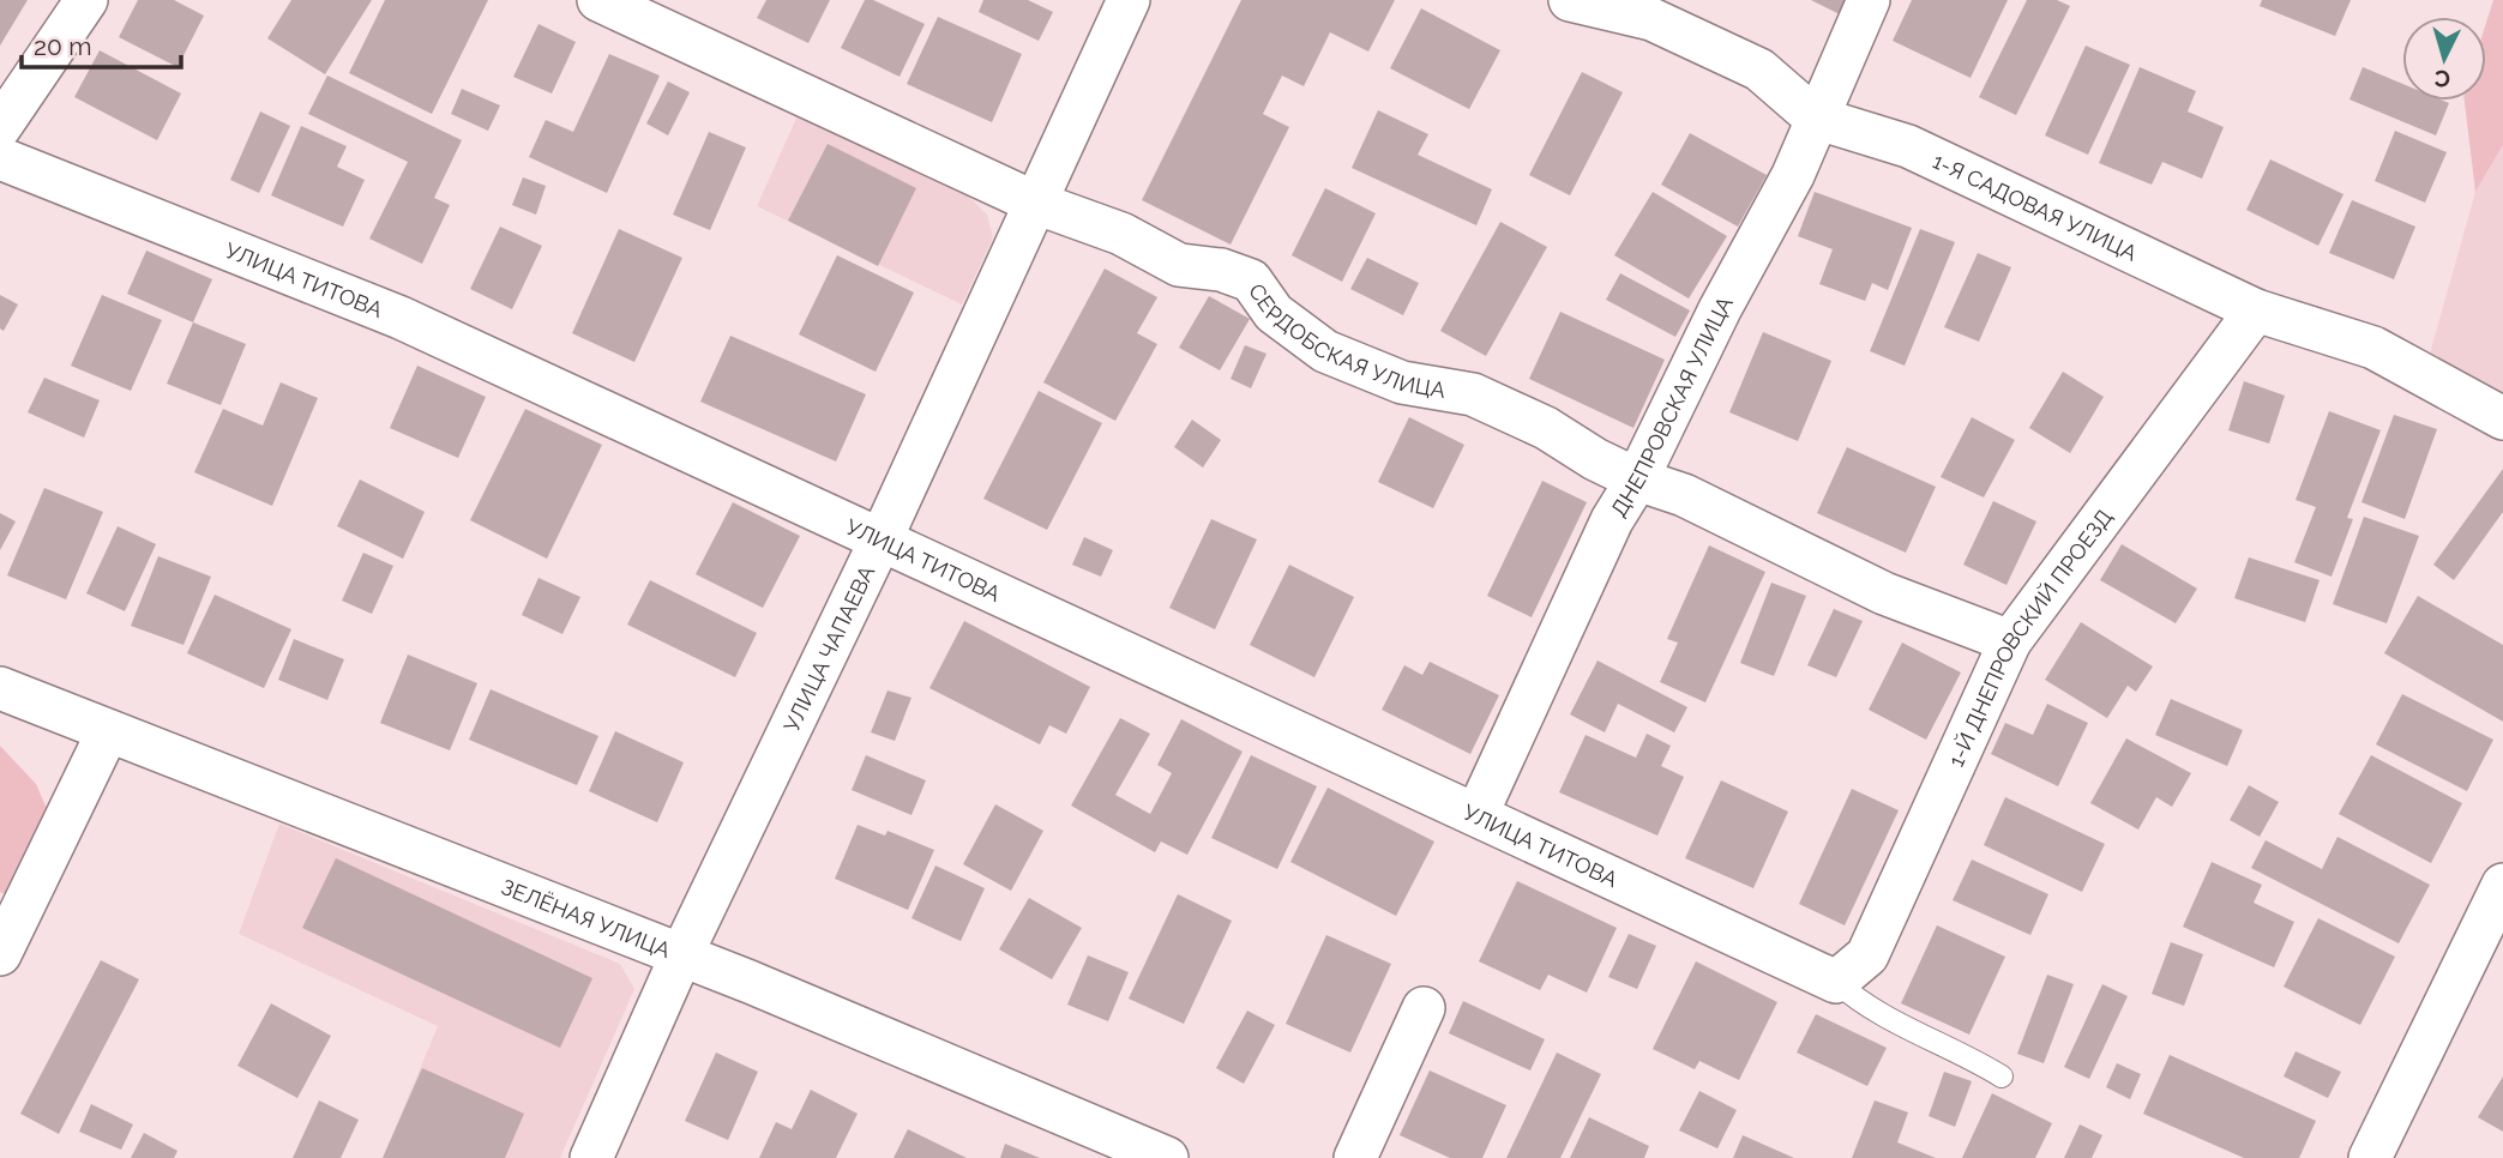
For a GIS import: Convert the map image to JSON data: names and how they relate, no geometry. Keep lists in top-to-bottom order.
{
  "streets": {
    "street": [
      "1-Я САДОВАЯ УЛИЦА",
      "УЛИЦА ТИТОВА",
      "СЕРДОБСКАЯ УЛИЦА",
      "ДНЕПРОВСКАЯ УЛИЦА",
      "1-Й ДНЕПРОВСКИЙ ПРОЕЗД",
      "УЛИЦА ЧАПАЕВА",
      "ЗЕЛЁНАЯ УЛИЦА"
    ]
  },
  "crossings": [
    ["1-Я САДОВАЯ УЛИЦА", "ДНЕПРОВСКАЯ УЛИЦА"],
    ["1-Я САДОВАЯ УЛИЦА", "1-Й ДНЕПРОВСКИЙ ПРОЕЗД"],
    ["УЛИЦА ТИТОВА", "ДНЕПРОВСКАЯ УЛИЦА"],
    ["УЛИЦА ТИТОВА", "1-Й ДНЕПРОВСКИЙ ПРОЕЗД"],
    ["УЛИЦА ТИТОВА", "УЛИЦА ЧАПАЕВА"],
    ["СЕРДОБСКАЯ УЛИЦА", "ДНЕПРОВСКАЯ УЛИЦА"],
    ["СЕРДОБСКАЯ УЛИЦА", "1-Й ДНЕПРОВСКИЙ ПРОЕЗД"],
    ["СЕРДОБСКАЯ УЛИЦА", "УЛИЦА ЧАПАЕВА"],
    ["УЛИЦА ЧАПАЕВА", "ЗЕЛЁНАЯ УЛИЦА"]
  ],
  "scale_bar": "20 m",
  "north": "bottom"
}
